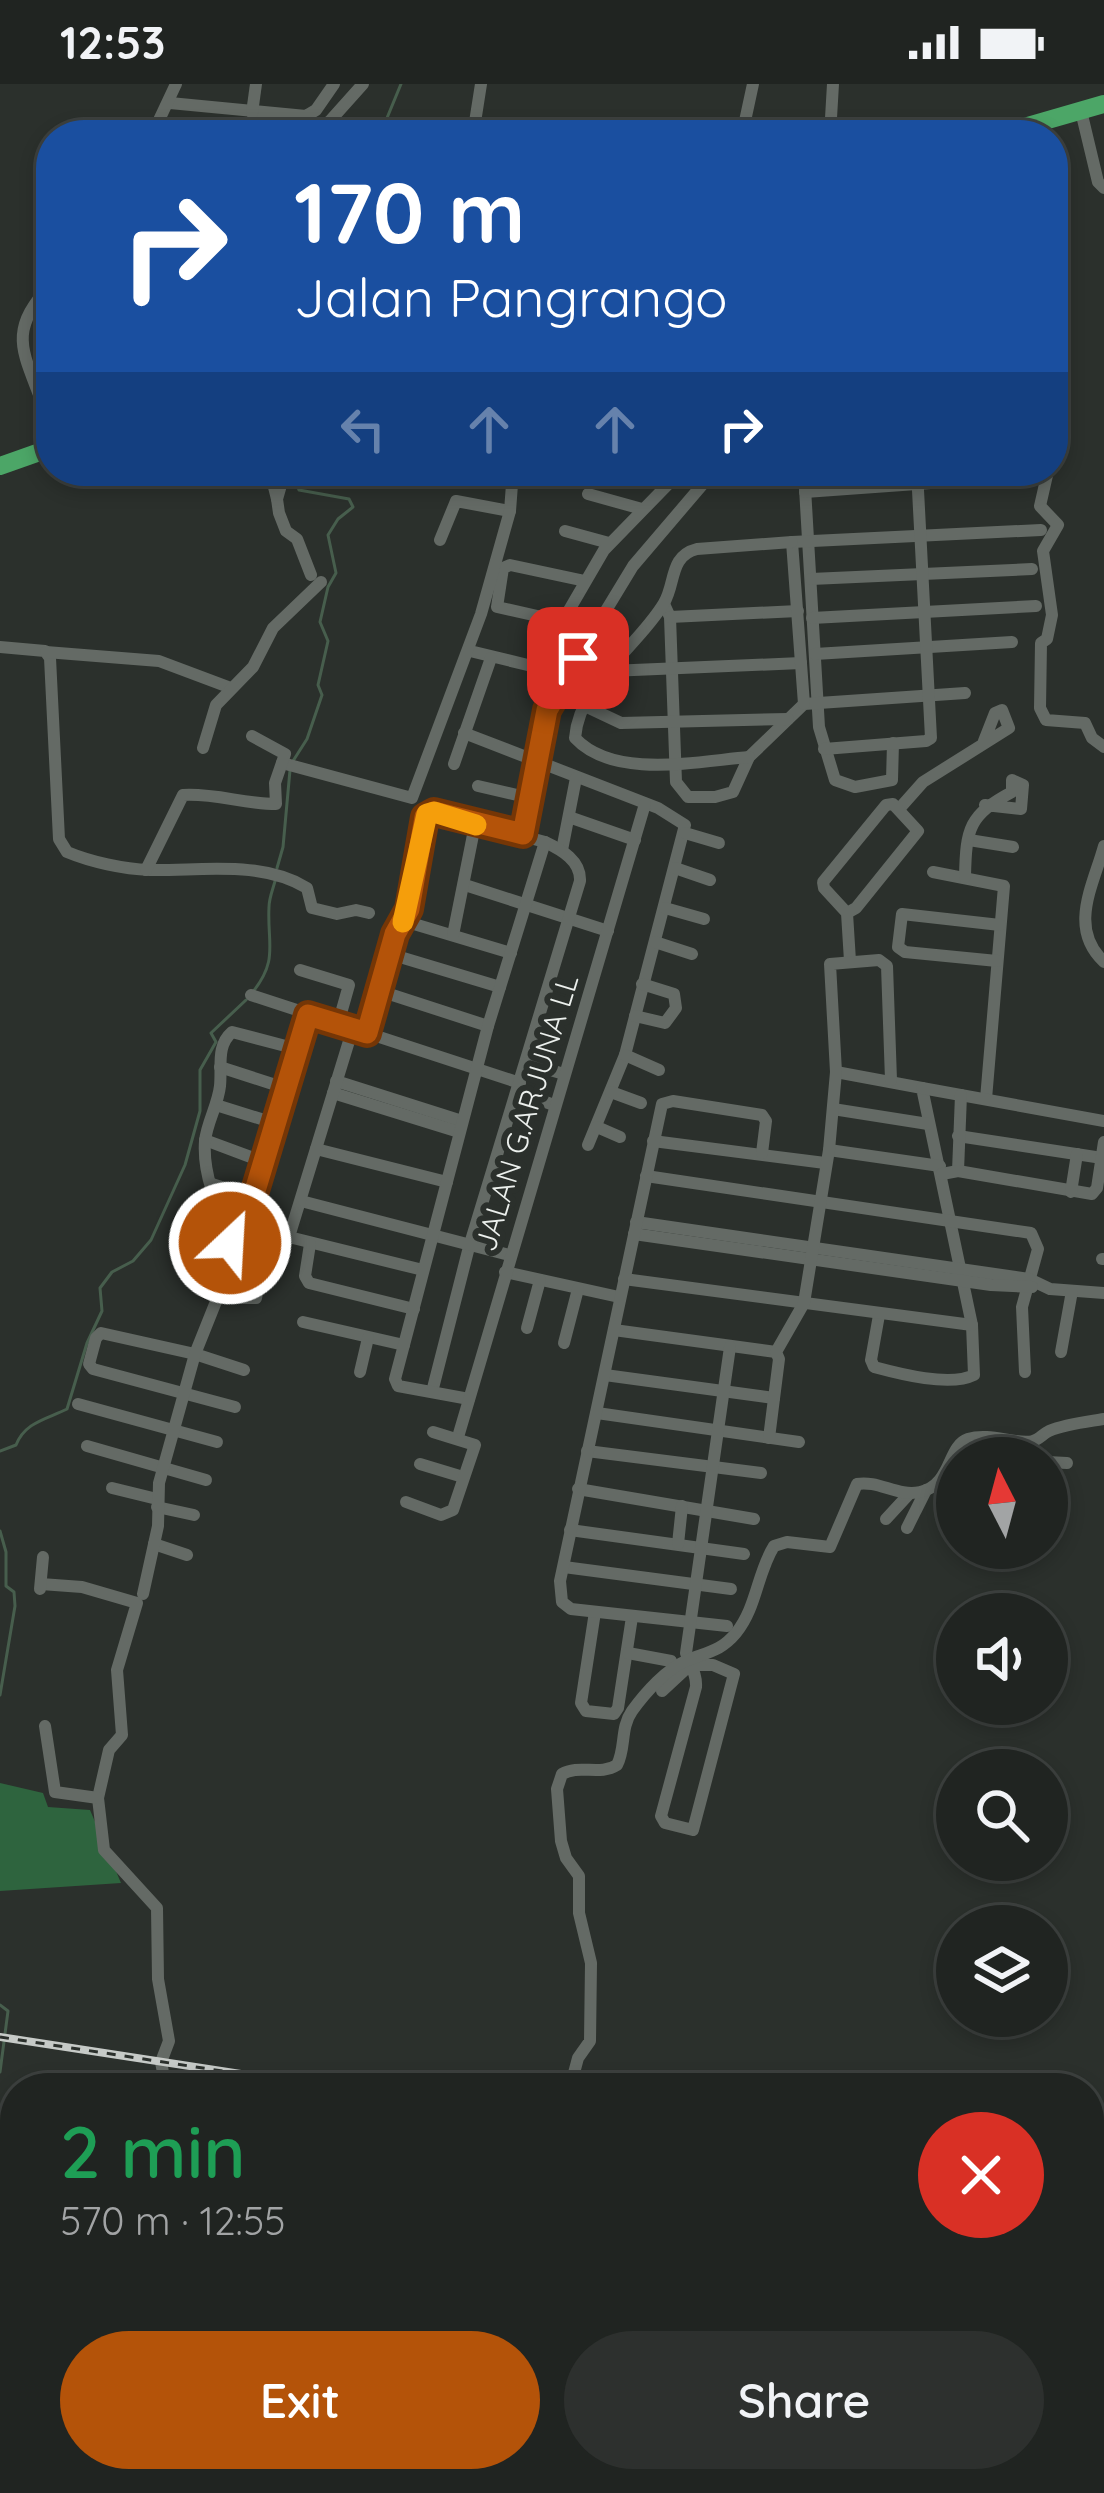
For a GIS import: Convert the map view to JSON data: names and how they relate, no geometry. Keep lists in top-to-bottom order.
{
  "streets": {
    "street": ["JALAN G.ARJUNA LL"]
  },
  "north": "top",
  "page": {
    "status": "12:53",
    "turn": ["170 m", "Jalan Pangrango"],
    "heading": ["2 min", "570 m · 12:55"],
    "buttons": ["Exit", "Share"]
  }
}
